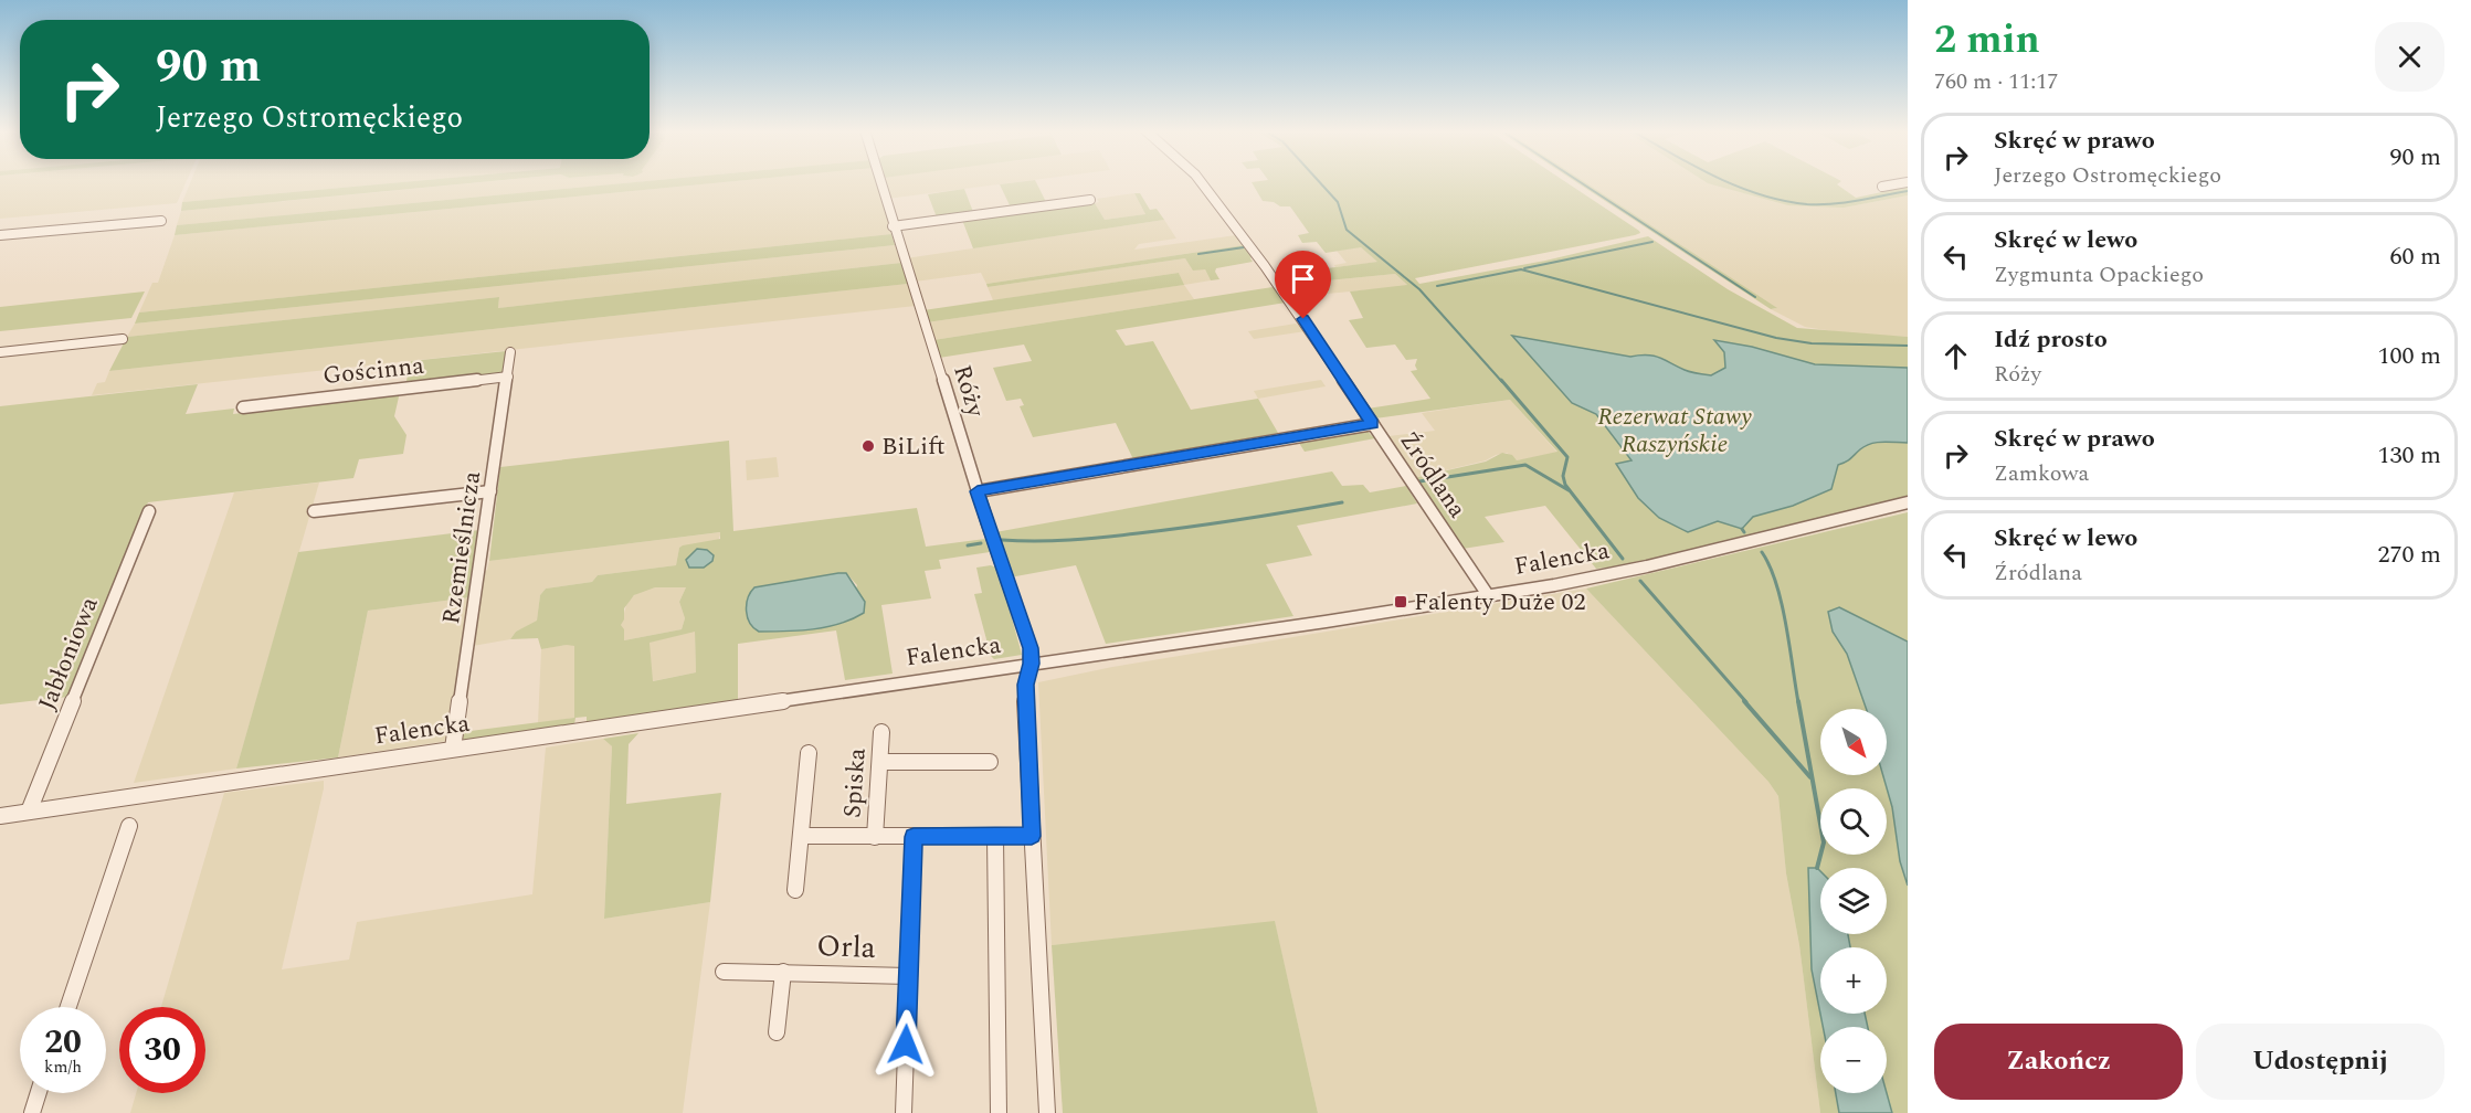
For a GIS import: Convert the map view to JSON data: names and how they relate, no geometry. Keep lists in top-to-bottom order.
{
  "streets": {
    "street": [
      "Gościnna",
      "Róży",
      "Źródlana",
      "Rzemieślnicza",
      "Falencka",
      "Jabłoniowa",
      "Spiska",
      "Orla"
    ]
  },
  "crossings": [
    ["Gościnna", "Rzemieślnicza"],
    ["Róży", "Falencka"],
    ["Źródlana", "Falencka"],
    ["Rzemieślnicza", "Falencka"],
    ["Falencka", "Jabłoniowa"]
  ],
  "parks": ["Rezerwat Stawy Raszyńskie"],
  "places": {
    "other": ["BiLift"],
    "transit": ["Falenty Duże 02"]
  },
  "north": "bottom right",
  "page": {
    "heading": ["2 min", "760 m · 11:17"],
    "turn": ["90 m", "Jerzego Ostromęckiego"],
    "list": [
      {
        "name": "Skręć w prawo",
        "note": "Jerzego Ostromęckiego",
        "value": "90 m"
      },
      {
        "name": "Skręć w lewo",
        "note": "Zygmunta Opackiego",
        "value": "60 m"
      },
      {
        "name": "Idź prosto",
        "note": "Róży",
        "value": "100 m"
      },
      {
        "name": "Skręć w prawo",
        "note": "Zamkowa",
        "value": "130 m"
      },
      {
        "name": "Skręć w lewo",
        "note": "Źródlana",
        "value": "270 m"
      }
    ],
    "map_buttons": ["+", "−"],
    "speed": "20 km/h",
    "limit": "30",
    "buttons": ["Zakończ", "Udostępnij"]
  }
}
